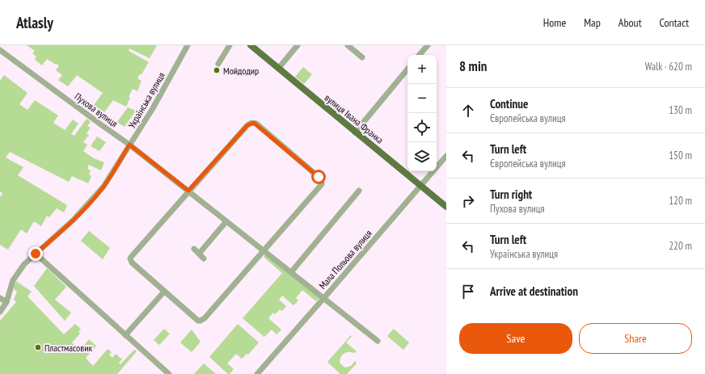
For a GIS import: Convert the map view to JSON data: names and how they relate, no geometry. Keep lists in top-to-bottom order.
{
  "streets": {
    "main road": ["вулиця Івана Франка"],
    "street": ["Українська вулиця", "Пухова вулиця", "Мала Польова вулиця"]
  },
  "crossings": [
    ["Українська вулиця", "Пухова вулиця"],
    ["Пухова вулиця", "Мала Польова вулиця"],
    ["вулиця Івана Франка", "Мала Польова вулиця"]
  ],
  "places": ["Мойдодир", "Пластмасовик"],
  "page": {
    "header": "Atlasly",
    "nav": [
      "Home",
      "Map",
      "About",
      "Contact"
    ],
    "heading": ["8 min", "Walk · 620 m"],
    "map_buttons": ["+", "−"],
    "list": [
      ["Continue", "Європейська вулиця", "130 m"],
      ["Turn left", "Європейська вулиця", "150 m"],
      ["Turn right", "Пухова вулиця", "120 m"],
      ["Turn left", "Українська вулиця", "220 m"],
      "Arrive at destination"
    ],
    "buttons": ["Save", "Share"]
  }
}
